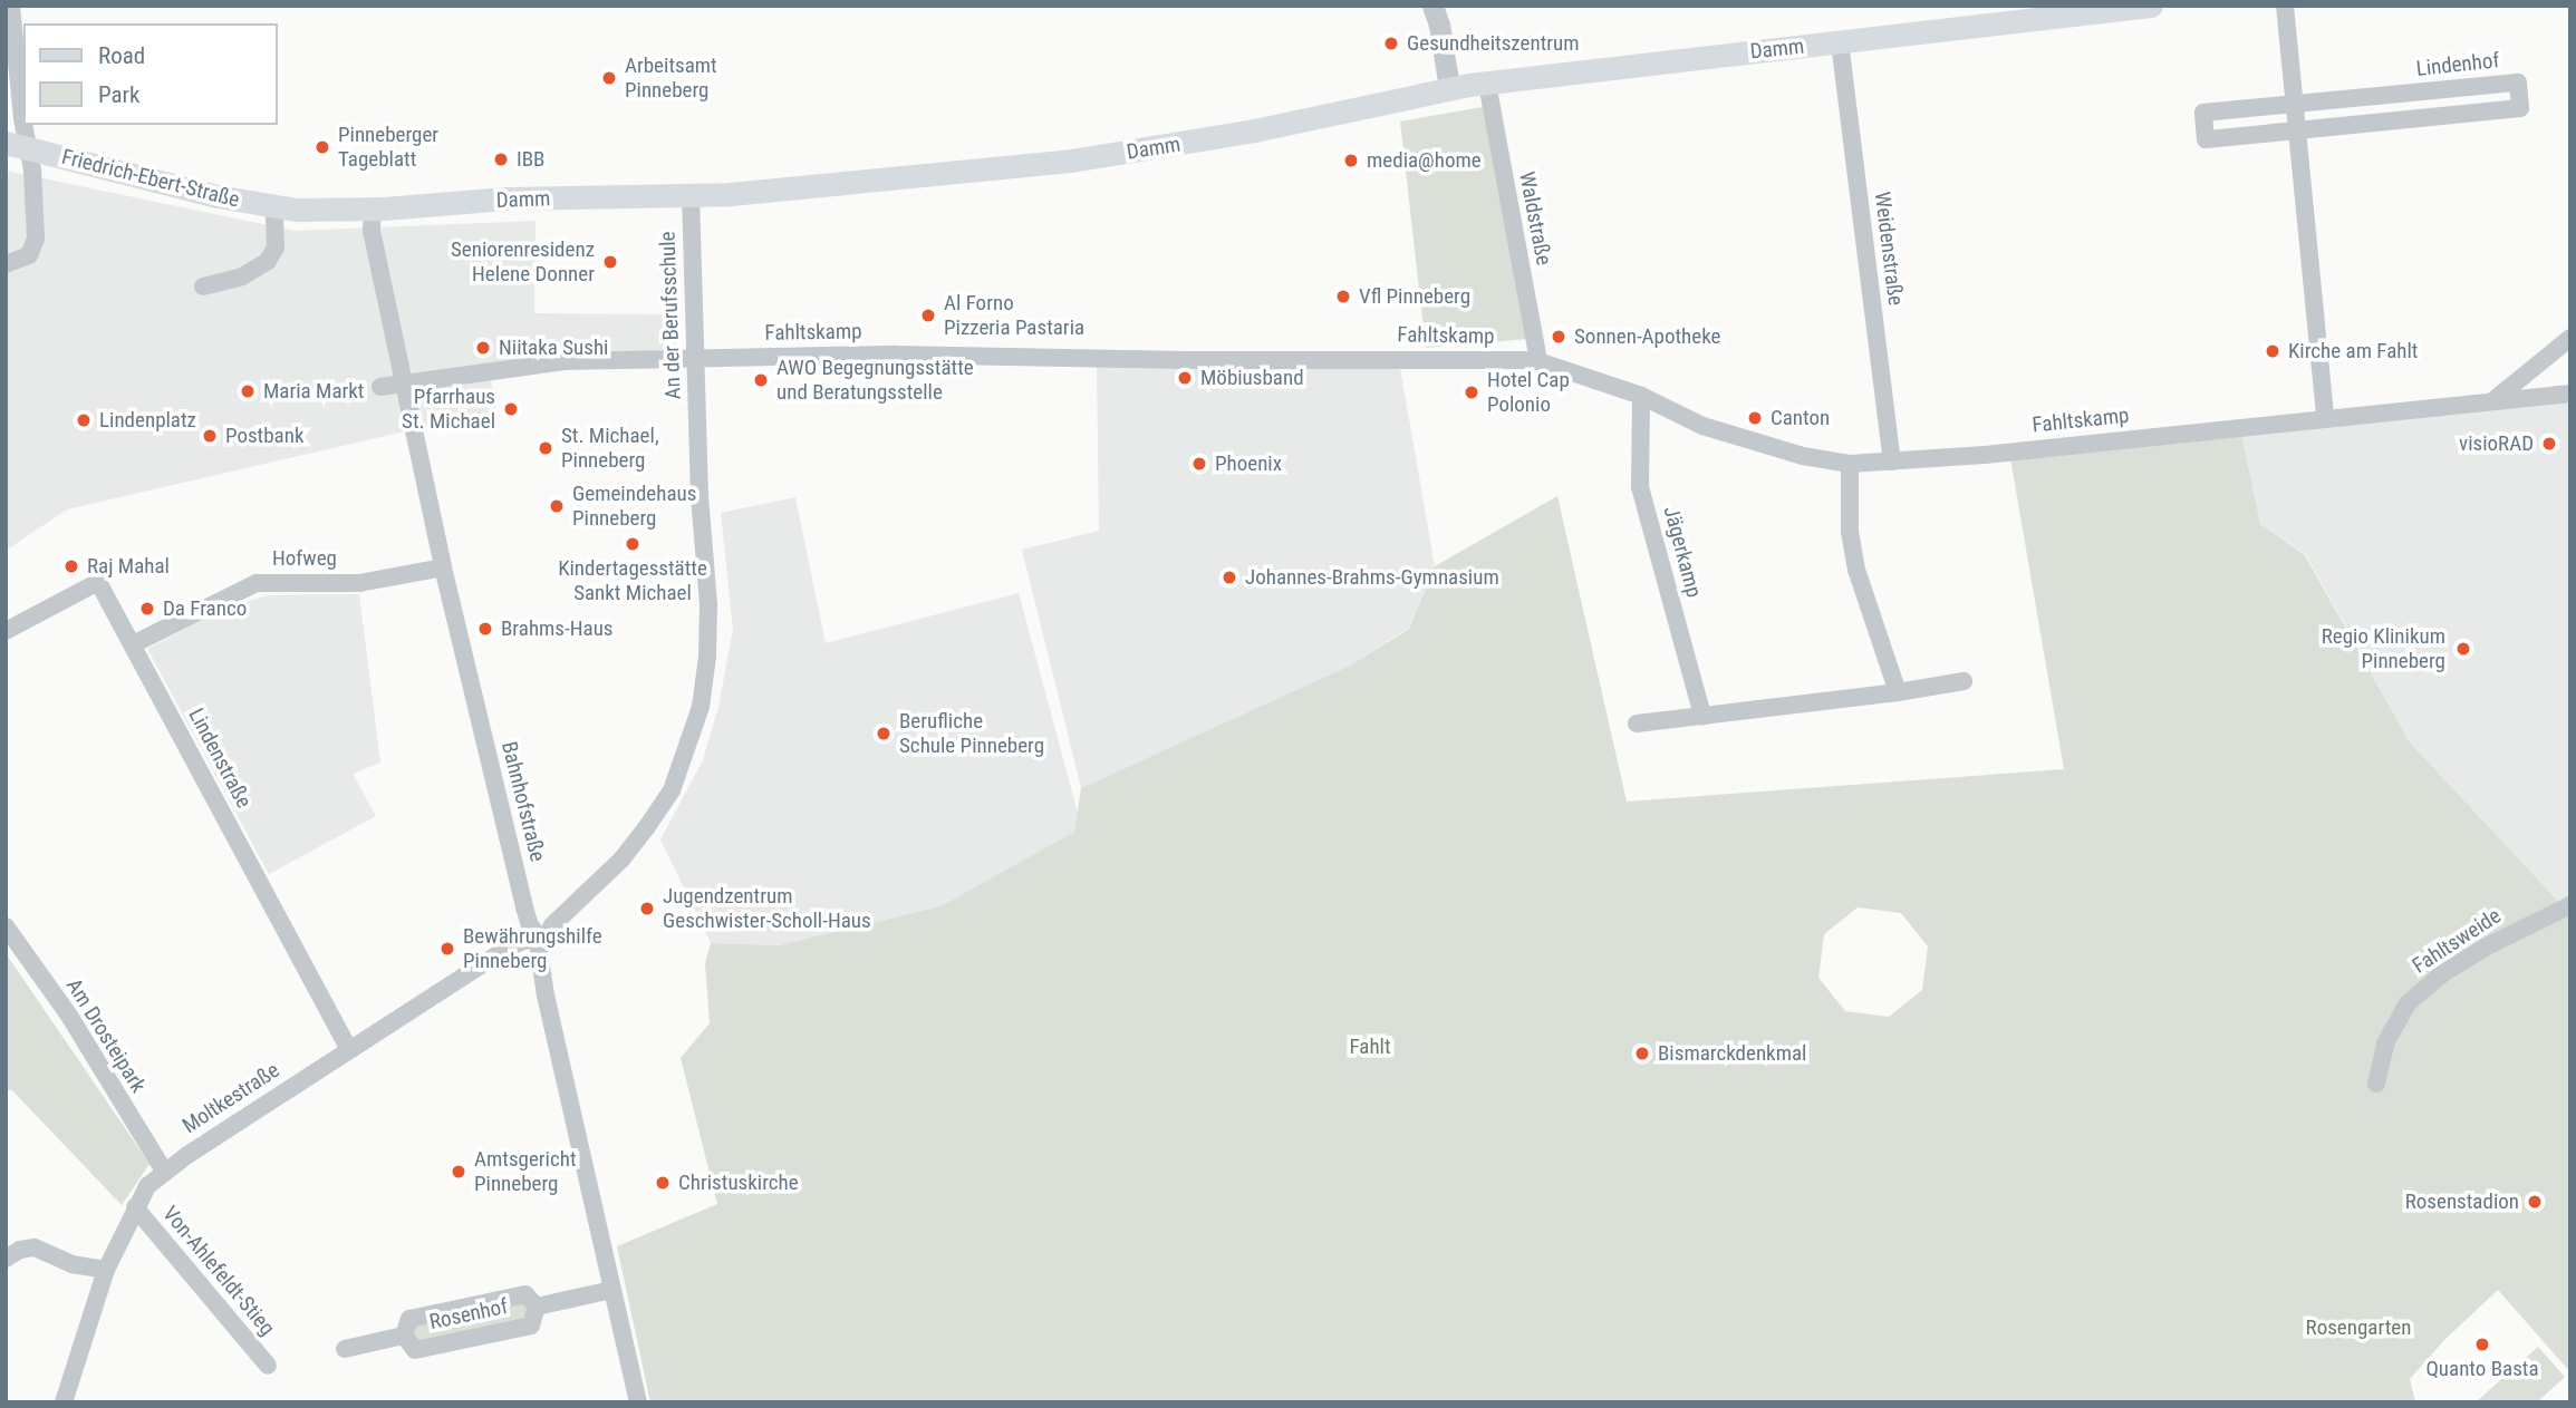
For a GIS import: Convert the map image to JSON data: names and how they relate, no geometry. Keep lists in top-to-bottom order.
{
  "streets": {
    "main road": ["Damm", "Friedrich-Ebert-Straße"],
    "street": [
      "Lindenhof",
      "Waldstraße",
      "Weidenstraße",
      "An der Berufsschule",
      "Fahltskamp",
      "Jägerkamp",
      "Hofweg",
      "Lindenstraße",
      "Bahnhofstraße",
      "Fahltsweide",
      "Am Drosteipark",
      "Moltkestraße",
      "Von-Ahlefeldt-Stieg",
      "Rosenhof"
    ]
  },
  "crossings": [
    ["Damm", "Friedrich-Ebert-Straße"],
    ["Damm", "Waldstraße"],
    ["Damm", "Weidenstraße"],
    ["Damm", "An der Berufsschule"],
    ["Damm", "Bahnhofstraße"],
    ["Waldstraße", "Fahltskamp"],
    ["Weidenstraße", "Fahltskamp"],
    ["An der Berufsschule", "Fahltskamp"],
    ["An der Berufsschule", "Bahnhofstraße"],
    ["An der Berufsschule", "Moltkestraße"],
    ["Fahltskamp", "Jägerkamp"],
    ["Fahltskamp", "Bahnhofstraße"],
    ["Hofweg", "Lindenstraße"],
    ["Hofweg", "Bahnhofstraße"],
    ["Lindenstraße", "Moltkestraße"],
    ["Bahnhofstraße", "Moltkestraße"],
    ["Bahnhofstraße", "Rosenhof"],
    ["Am Drosteipark", "Moltkestraße"],
    ["Moltkestraße", "Von-Ahlefeldt-Stieg"]
  ],
  "parks": ["Fahlt", "Rosengarten"],
  "places": [
    "Gesundheitszentrum",
    "Arbeitsamt Pinneberg",
    "Pinneberger Tageblatt",
    "IBB",
    "media@home",
    "Seniorenresidenz Helene Donner",
    "Vfl Pinneberg",
    "Al Forno Pizzeria Pastaria",
    "Sonnen-Apotheke",
    "Niitaka Sushi",
    "Kirche am Fahlt",
    "Möbiusband",
    "AWO Begegnungsstätte und Beratungsstelle",
    "Maria Markt",
    "Hotel Cap Polonio",
    "Pfarrhaus St. Michael",
    "Canton",
    "Lindenplatz",
    "Postbank",
    "visioRAD",
    "St. Michael, Pinneberg",
    "Phoenix",
    "Gemeindehaus Pinneberg",
    "Kindertagesstätte Sankt Michael",
    "Raj Mahal",
    "Johannes-Brahms-Gymnasium",
    "Da Franco",
    "Brahms-Haus",
    "Regio Klinikum Pinneberg",
    "Berufliche Schule Pinneberg",
    "Jugendzentrum Geschwister-Scholl-Haus",
    "Bewährungshilfe Pinneberg",
    "Bismarckdenkmal",
    "Amtsgericht Pinneberg",
    "Christuskirche",
    "Rosenstadion",
    "Quanto Basta"
  ],
  "legend": ["Road", "Park"]
}
